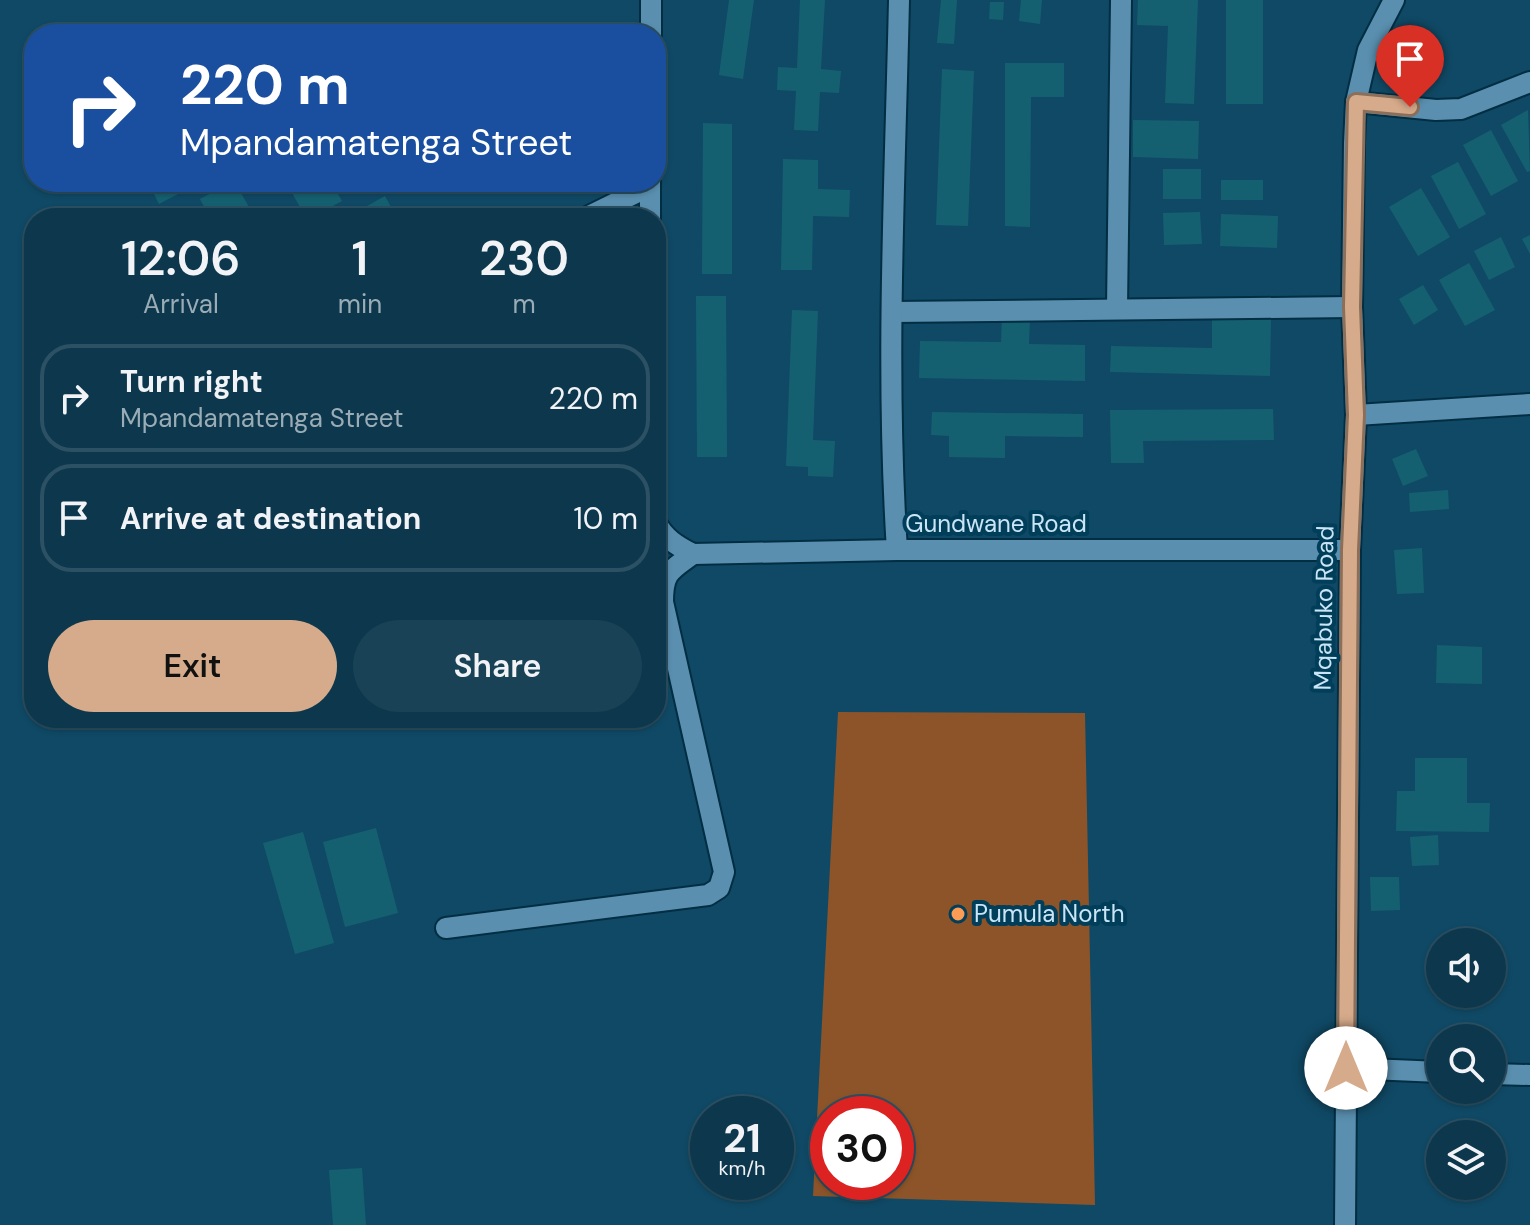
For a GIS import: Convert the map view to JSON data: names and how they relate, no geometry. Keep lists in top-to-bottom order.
{
  "streets": {
    "street": ["Gundwane Road", "Mqabuko Road"]
  },
  "crossings": [
    ["Gundwane Road", "Mqabuko Road"]
  ],
  "places": ["Pumula North"],
  "page": {
    "turn": ["220 m", "Mpandamatenga Street"],
    "eta": [
      "12:06",
      "Arrival",
      "1",
      "min",
      "230",
      "m"
    ],
    "list": [
      {
        "name": "Turn right",
        "note": "Mpandamatenga Street",
        "value": "220 m"
      },
      {
        "name": "Arrive at destination",
        "value": "10 m"
      }
    ],
    "buttons": ["Exit", "Share"],
    "speed": "21 km/h",
    "limit": "30"
  }
}
